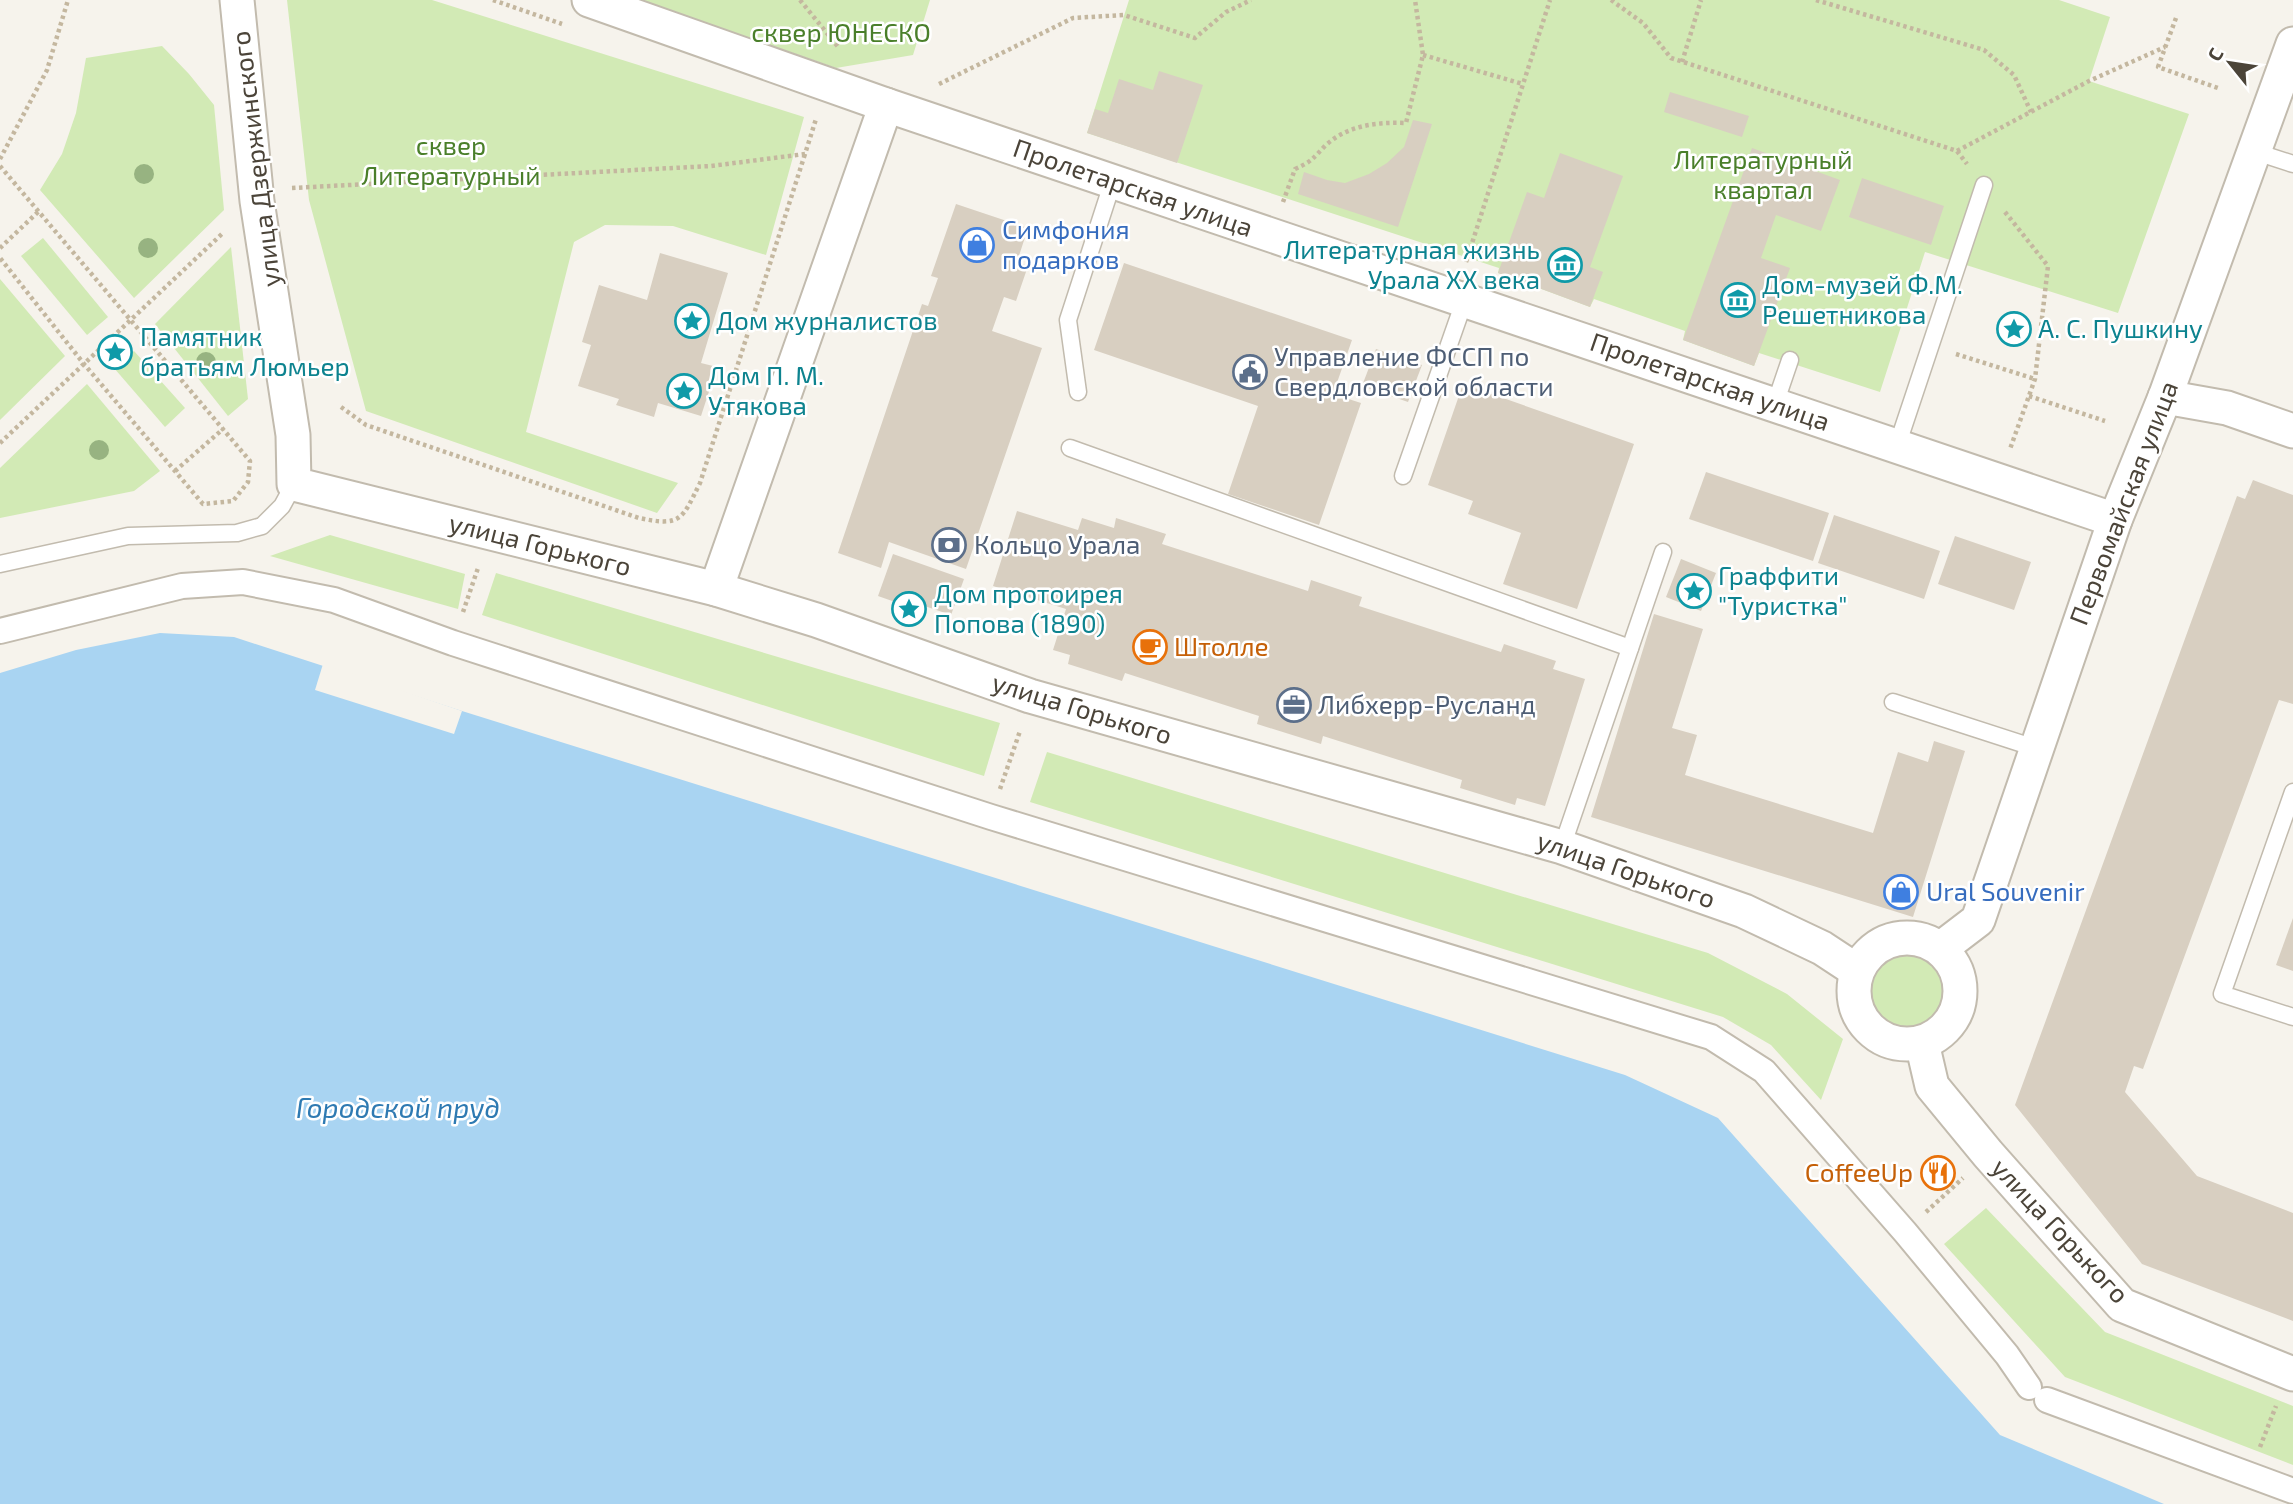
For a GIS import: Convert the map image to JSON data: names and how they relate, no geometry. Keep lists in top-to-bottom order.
{
  "streets": {
    "street": [
      "улица Дзержинского",
      "Пролетарская улица",
      "Первомайская улица",
      "улица Горького"
    ]
  },
  "crossings": [
    ["улица Дзержинского", "улица Горького"],
    ["Пролетарская улица", "Первомайская улица"],
    ["Первомайская улица", "улица Горького"]
  ],
  "water": ["Городской пруд"],
  "parks": ["сквер ЮНЕСКО", "сквер Литературный", "Литературный квартал"],
  "places": {
    "shop": ["Симфония подарков", "Ural Souvenir"],
    "museum": ["Литературная жизнь Урала XX века", "Дом-музей Ф.М. Решетникова"],
    "place": [
      "Дом журналистов",
      "А. С. Пушкину",
      "Памятник братьям Люмьер",
      "Дом П. М. Утякова",
      "Граффити \"Туристка\"",
      "Дом протоирея Попова (1890)"
    ],
    "public building": ["Управление ФССП по Свердловской области"],
    "bank": ["Кольцо Урала"],
    "cafe": ["Штолле"],
    "office": ["Либхерр-Русланд"],
    "restaurant": ["CoffeeUp"]
  },
  "north": "top left"
}
